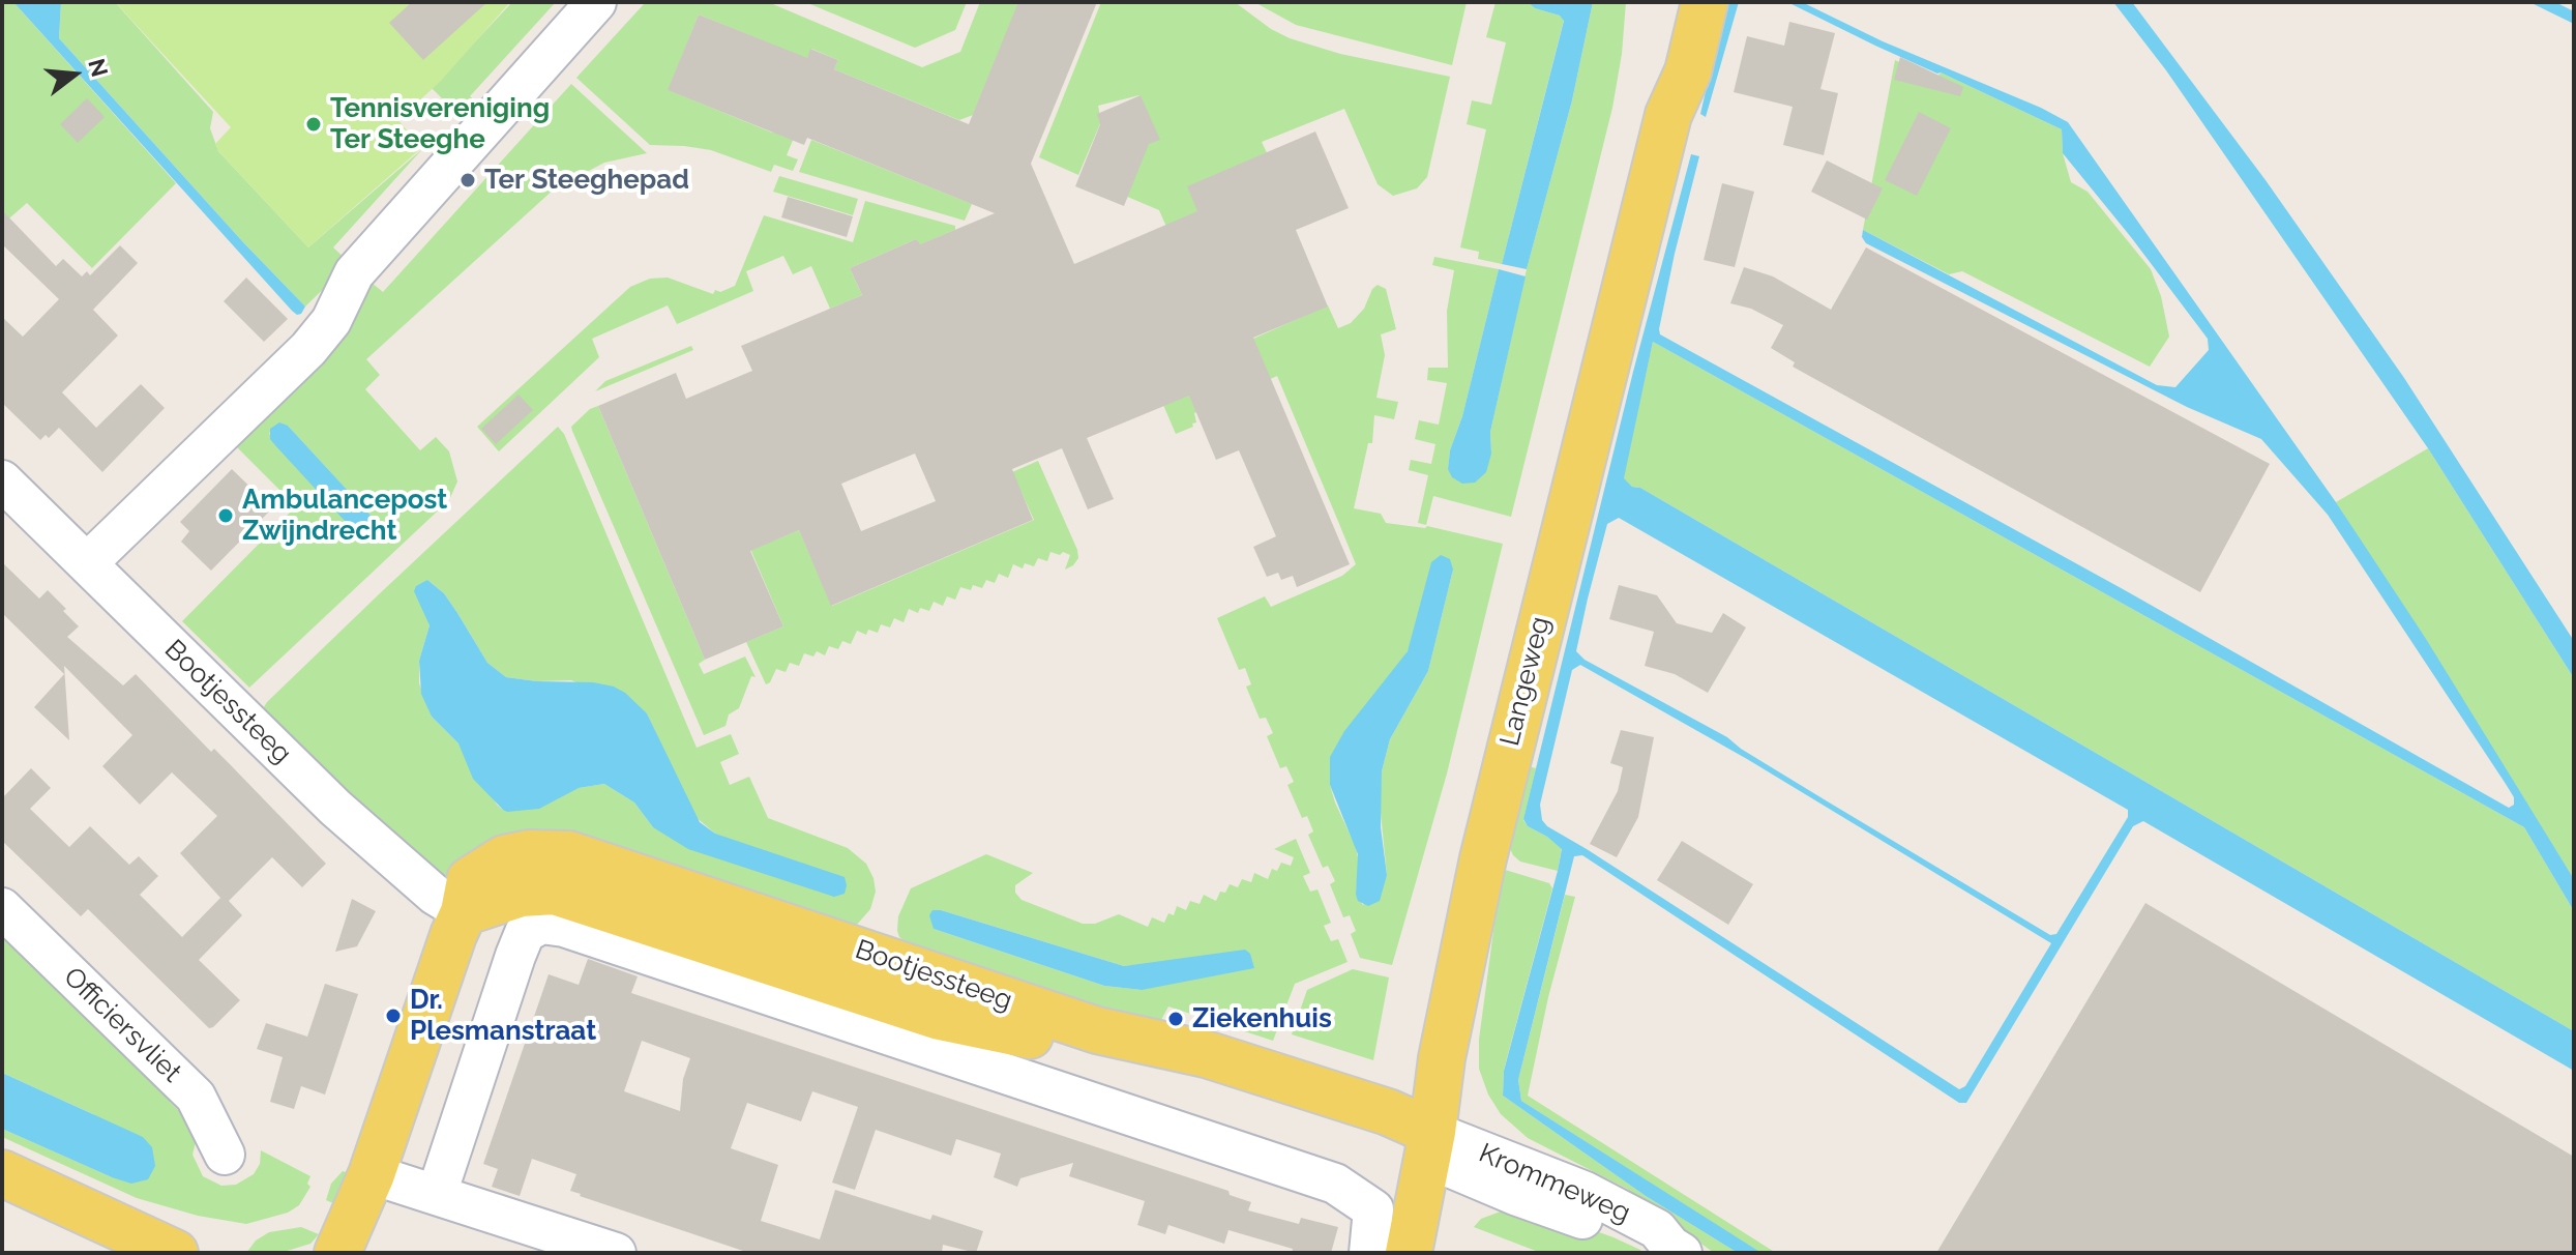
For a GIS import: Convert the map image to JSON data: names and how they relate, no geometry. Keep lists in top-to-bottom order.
{
  "streets": {
    "main road": ["Langeweg", "Bootjessteeg"],
    "street": ["Officiersvliet", "Krommeweg"]
  },
  "crossings": [
    ["Langeweg", "Bootjessteeg"],
    ["Langeweg", "Krommeweg"],
    ["Bootjessteeg", "Krommeweg"]
  ],
  "places": [
    "Tennisvereniging Ter Steeghe",
    "Ter Steeghepad",
    "Ambulancepost Zwijndrecht",
    "Dr. Plesmanstraat",
    "Ziekenhuis"
  ],
  "north": "right"
}
